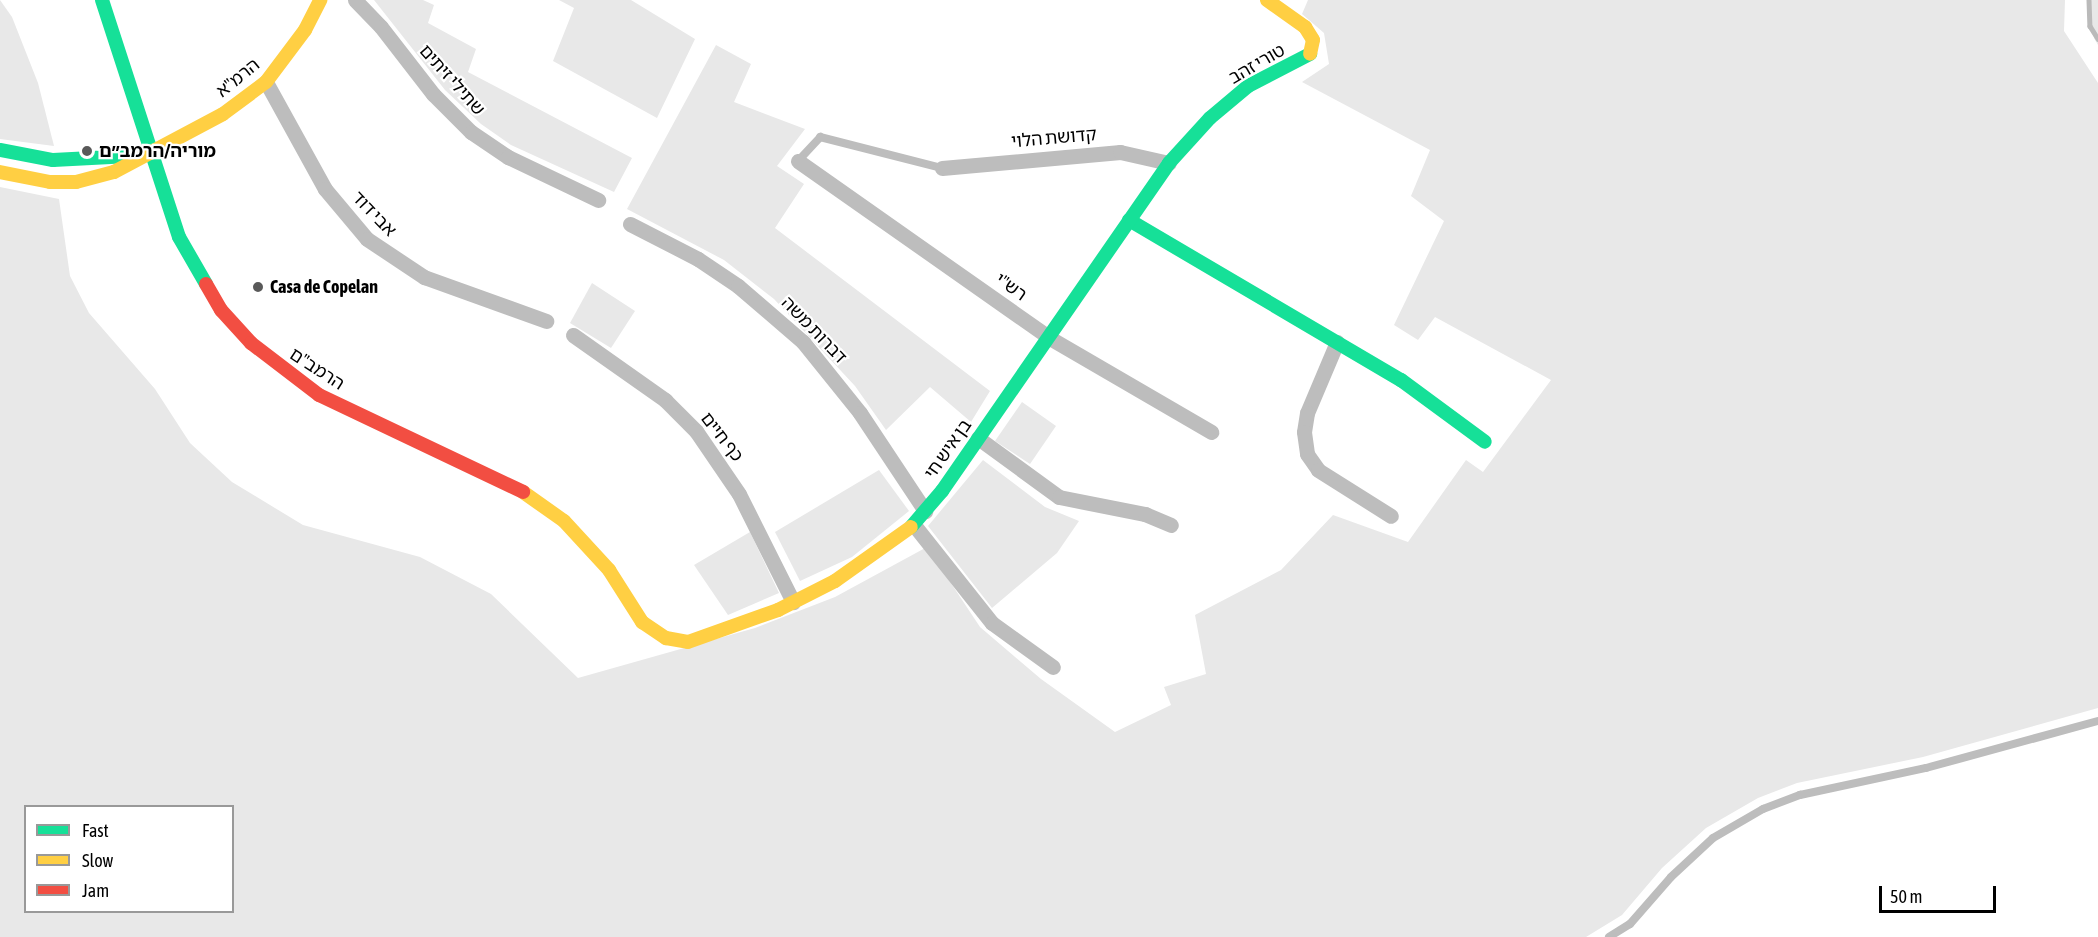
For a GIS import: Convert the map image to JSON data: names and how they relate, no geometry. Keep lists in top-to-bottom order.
{
  "streets": {
    "street": [
      "טורי זהב",
      "הרמ\"א",
      "שתילי זיתים",
      "קדושת הלוי",
      "אבי דוד",
      "רש\"י",
      "דברות משה",
      "הרמב\"ם",
      "כף חיים",
      "בן איש חי"
    ]
  },
  "crossings": [
    ["טורי זהב", "קדושת הלוי"],
    ["טורי זהב", "בן איש חי"],
    ["הרמ\"א", "אבי דוד"],
    ["הרמ\"א", "הרמב\"ם"],
    ["קדושת הלוי", "בן איש חי"],
    ["רש\"י", "בן איש חי"],
    ["דברות משה", "בן איש חי"],
    ["הרמב\"ם", "בן איש חי"],
    ["כף חיים", "בן איש חי"]
  ],
  "places": ["מוריה/הרמב״ם", "Casa de Copelan"],
  "legend": ["Fast", "Slow", "Jam"],
  "scale_bar": "50 m"
}
